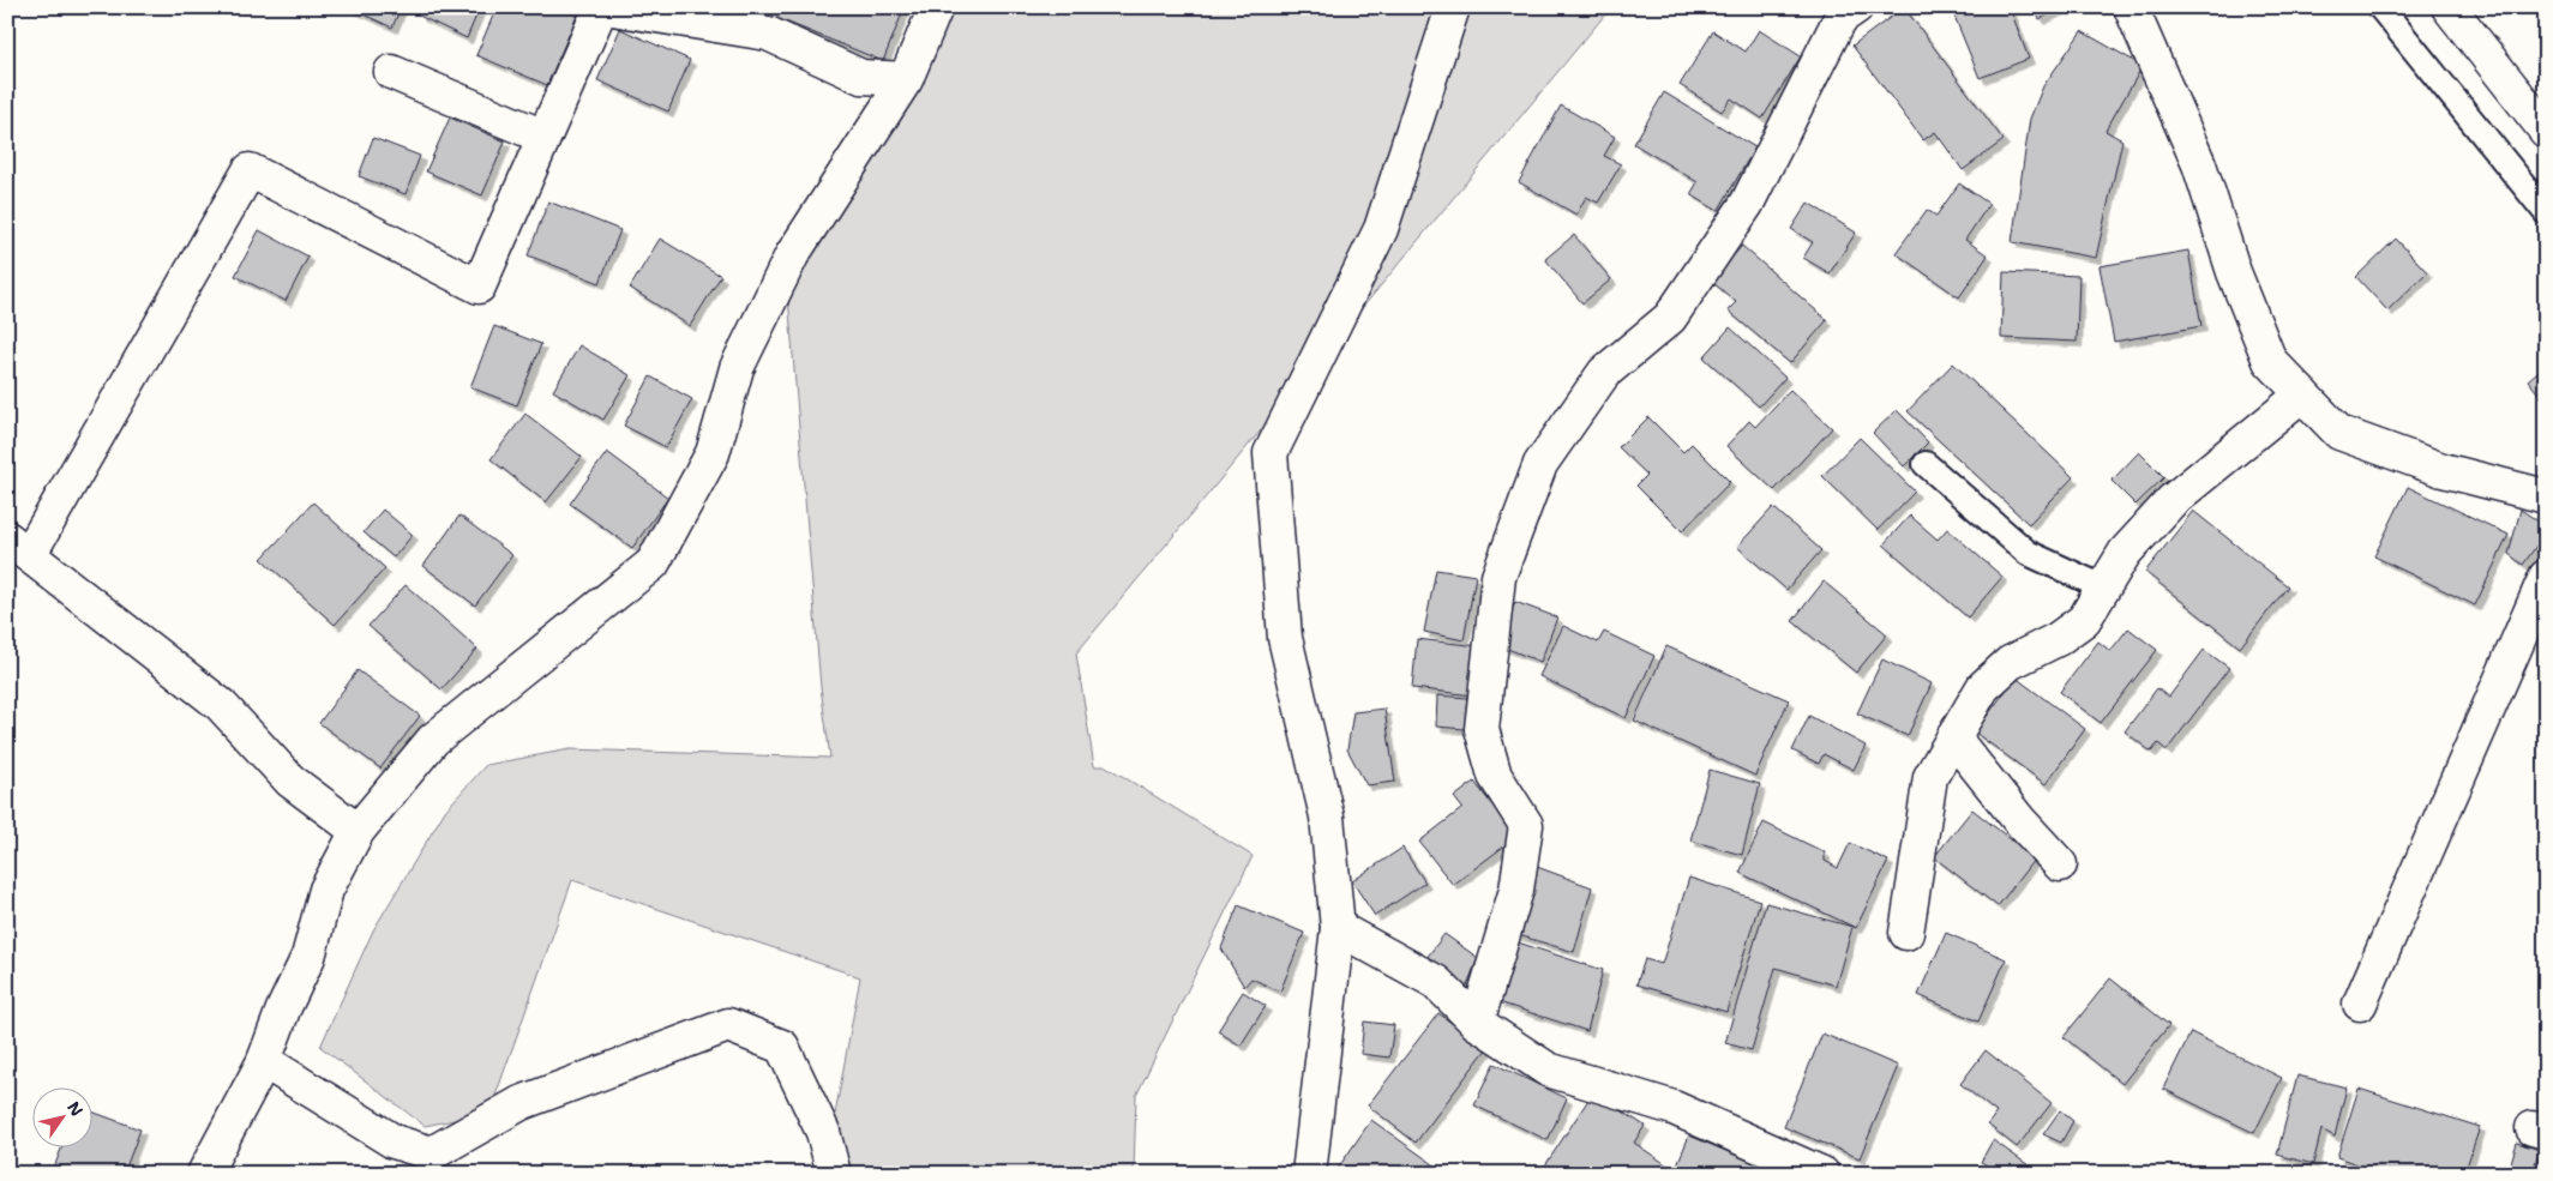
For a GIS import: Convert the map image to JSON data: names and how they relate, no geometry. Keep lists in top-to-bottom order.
{
  "north": "top right"
}
